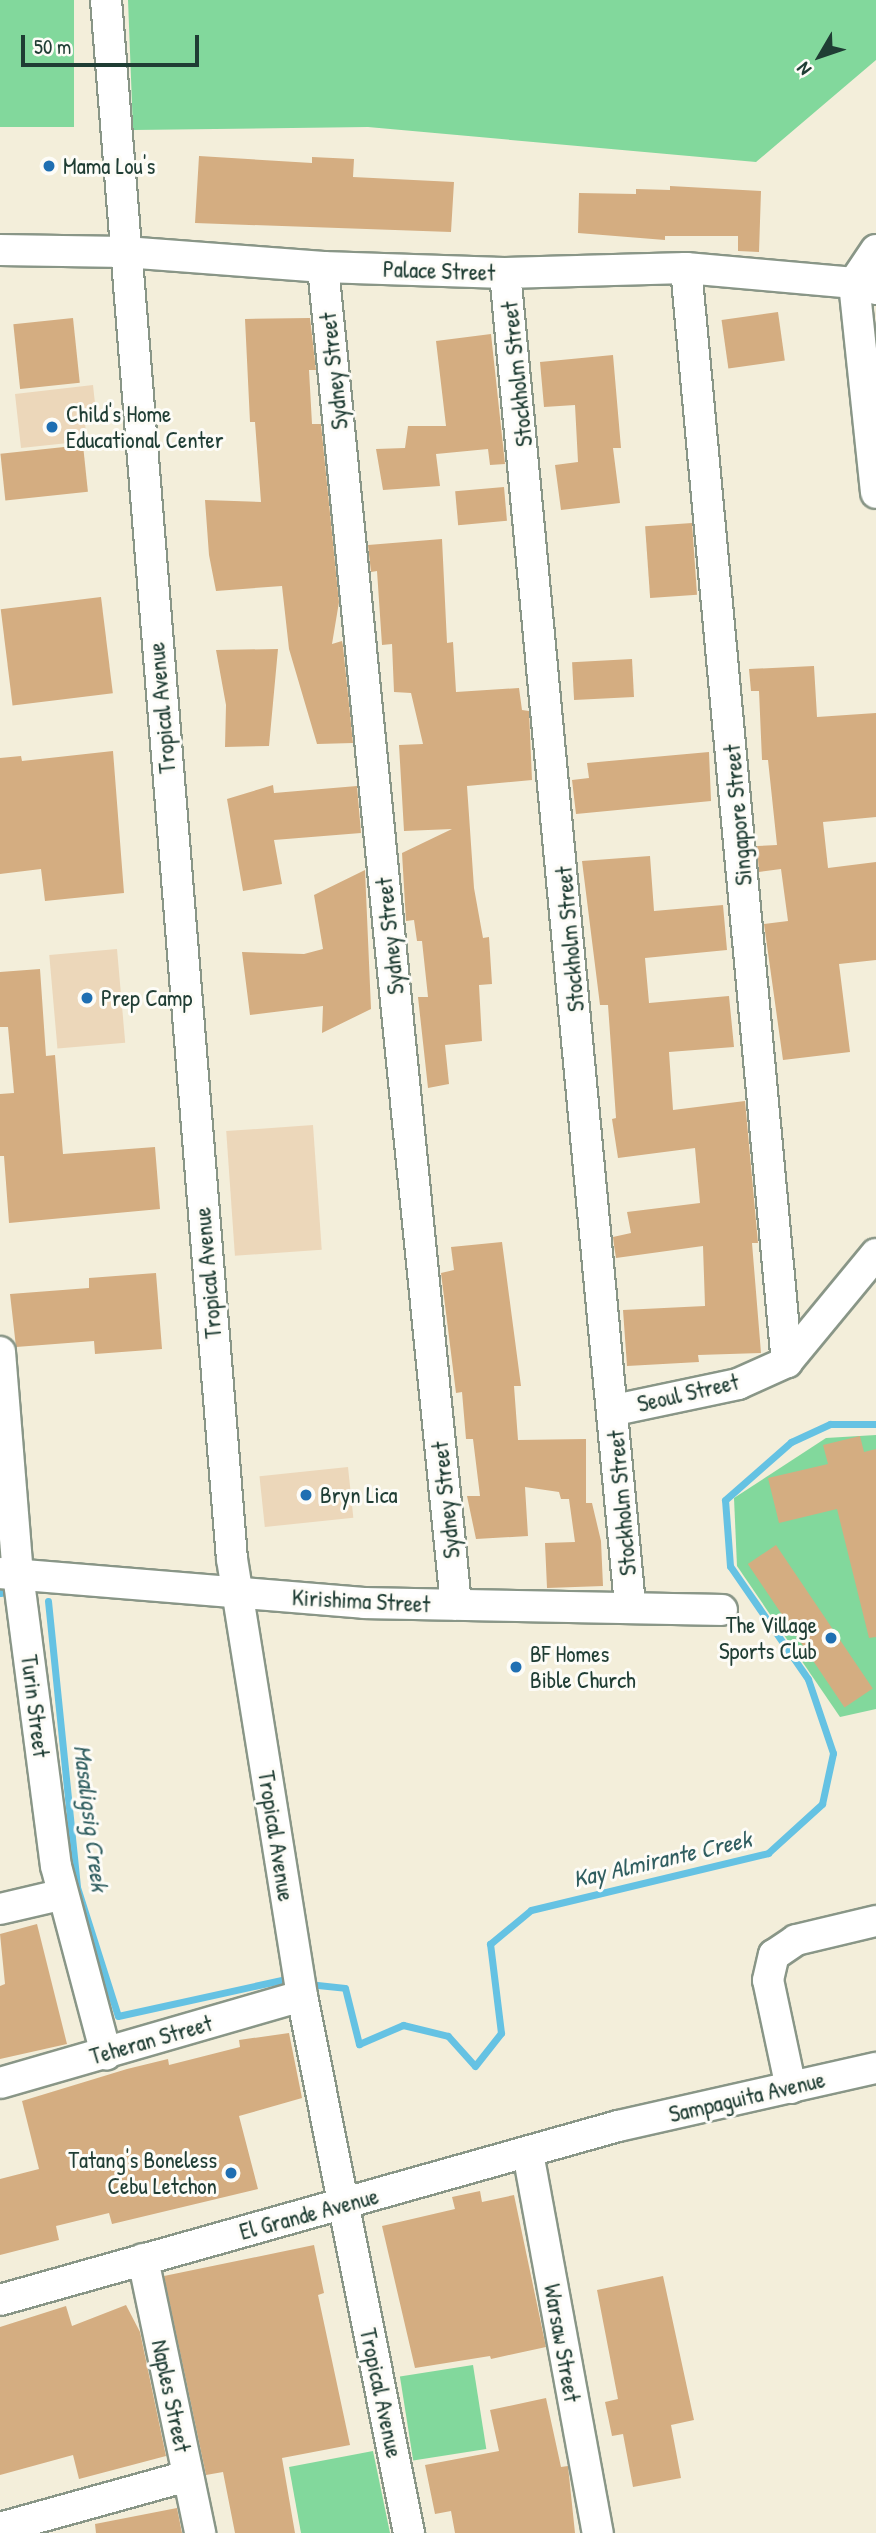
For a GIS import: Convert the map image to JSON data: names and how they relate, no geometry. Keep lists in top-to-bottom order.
{
  "streets": {
    "street": [
      "Palace Street",
      "Sydney Street",
      "Stockholm Street",
      "Tropical Avenue",
      "Singapore Street",
      "Seoul Street",
      "Kirishima Street",
      "Turin Street",
      "Teheran Street",
      "Sampaguita Avenue",
      "El Grande Avenue",
      "Warsaw Street",
      "Naples Street"
    ]
  },
  "crossings": [
    ["Palace Street", "Sydney Street"],
    ["Palace Street", "Stockholm Street"],
    ["Palace Street", "Tropical Avenue"],
    ["Palace Street", "Singapore Street"],
    ["Sydney Street", "Kirishima Street"],
    ["Stockholm Street", "Seoul Street"],
    ["Stockholm Street", "Kirishima Street"],
    ["Tropical Avenue", "Kirishima Street"],
    ["Tropical Avenue", "Teheran Street"],
    ["Tropical Avenue", "El Grande Avenue"],
    ["Singapore Street", "Seoul Street"],
    ["Kirishima Street", "Turin Street"],
    ["Turin Street", "Teheran Street"],
    ["Sampaguita Avenue", "El Grande Avenue"],
    ["El Grande Avenue", "Warsaw Street"],
    ["El Grande Avenue", "Naples Street"]
  ],
  "water": ["Masaligsig Creek", "Kay Almirante Creek"],
  "places": [
    "Mama Lou's",
    "Child's Home Educational Center",
    "Prep Camp",
    "Bryn Lica",
    "The Village Sports Club",
    "BF Homes Bible Church",
    "Tatang's Boneless Cebu Letchon"
  ],
  "scale_bar": "50 m",
  "north": "bottom left"
}
